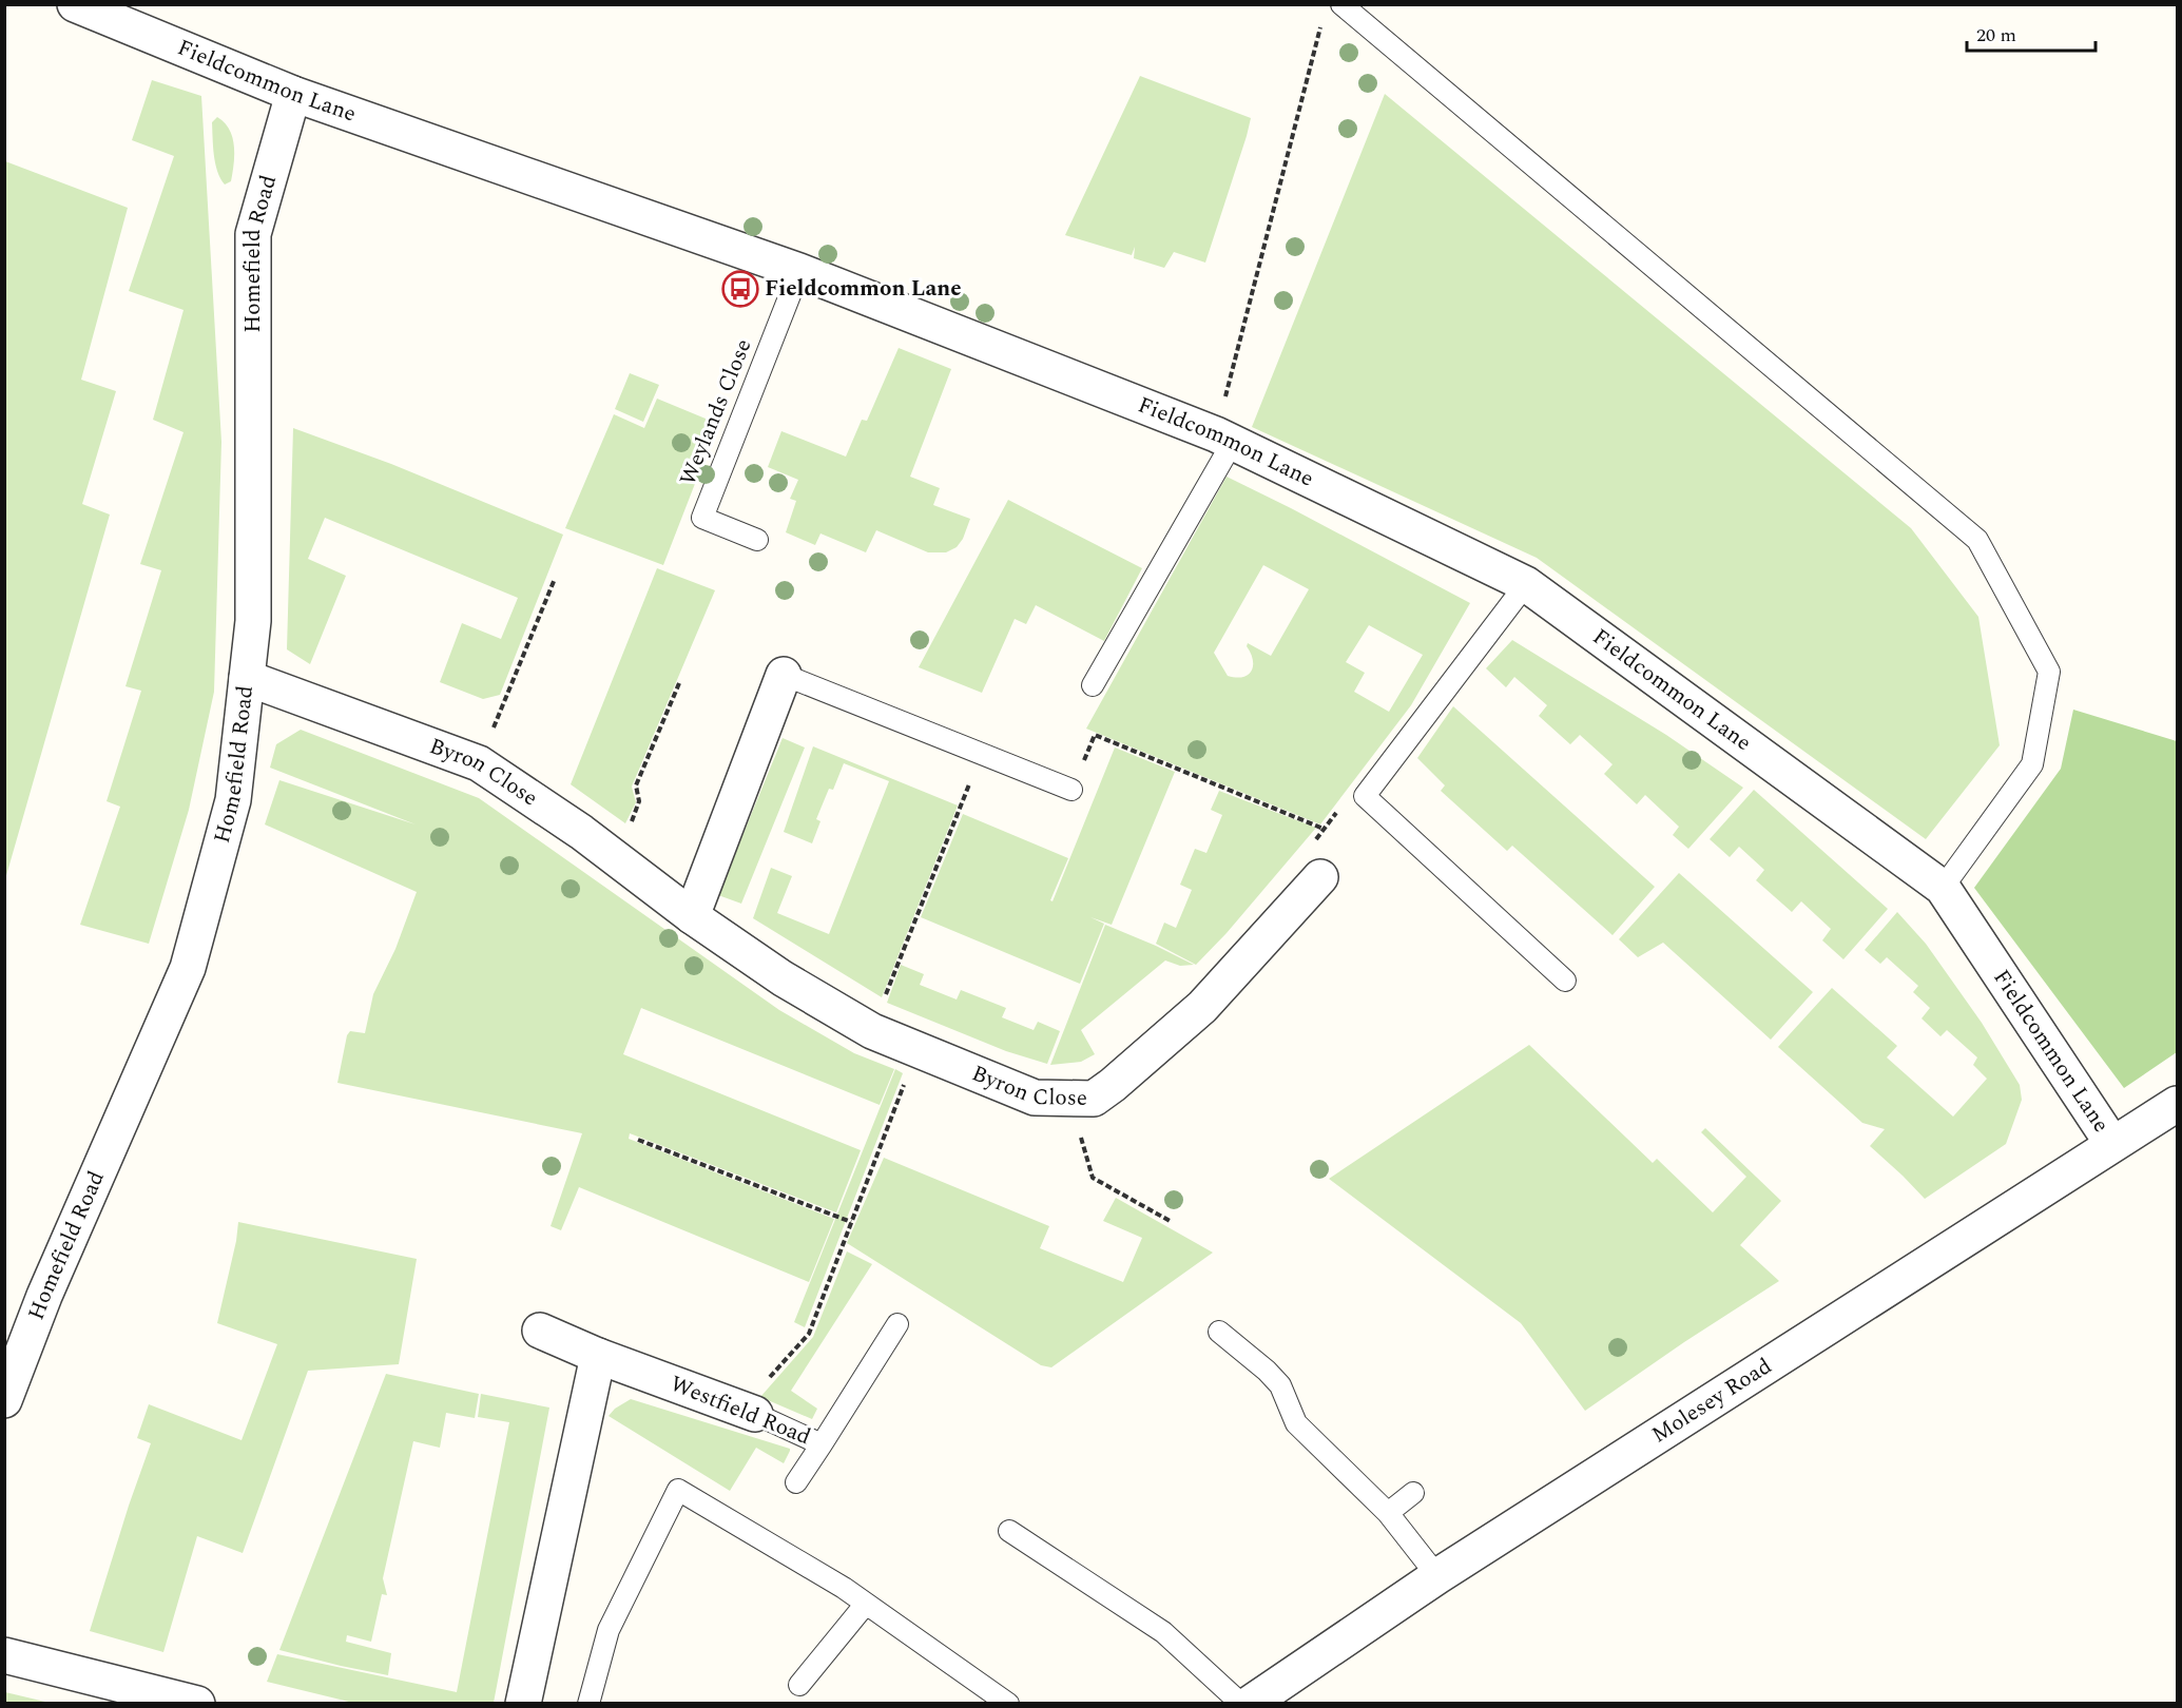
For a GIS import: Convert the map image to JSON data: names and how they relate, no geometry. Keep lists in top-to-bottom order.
{
  "streets": {
    "street": [
      "Fieldcommon Lane",
      "Homefield Road",
      "Byron Close",
      "Molesey Road",
      "Westfield Road"
    ],
    "lane": ["Weylands Close"]
  },
  "crossings": [
    ["Fieldcommon Lane", "Homefield Road"],
    ["Fieldcommon Lane", "Weylands Close"],
    ["Fieldcommon Lane", "Molesey Road"],
    ["Homefield Road", "Byron Close"]
  ],
  "places": {
    "bus stop": ["Fieldcommon Lane"]
  },
  "scale_bar": "20 m"
}
